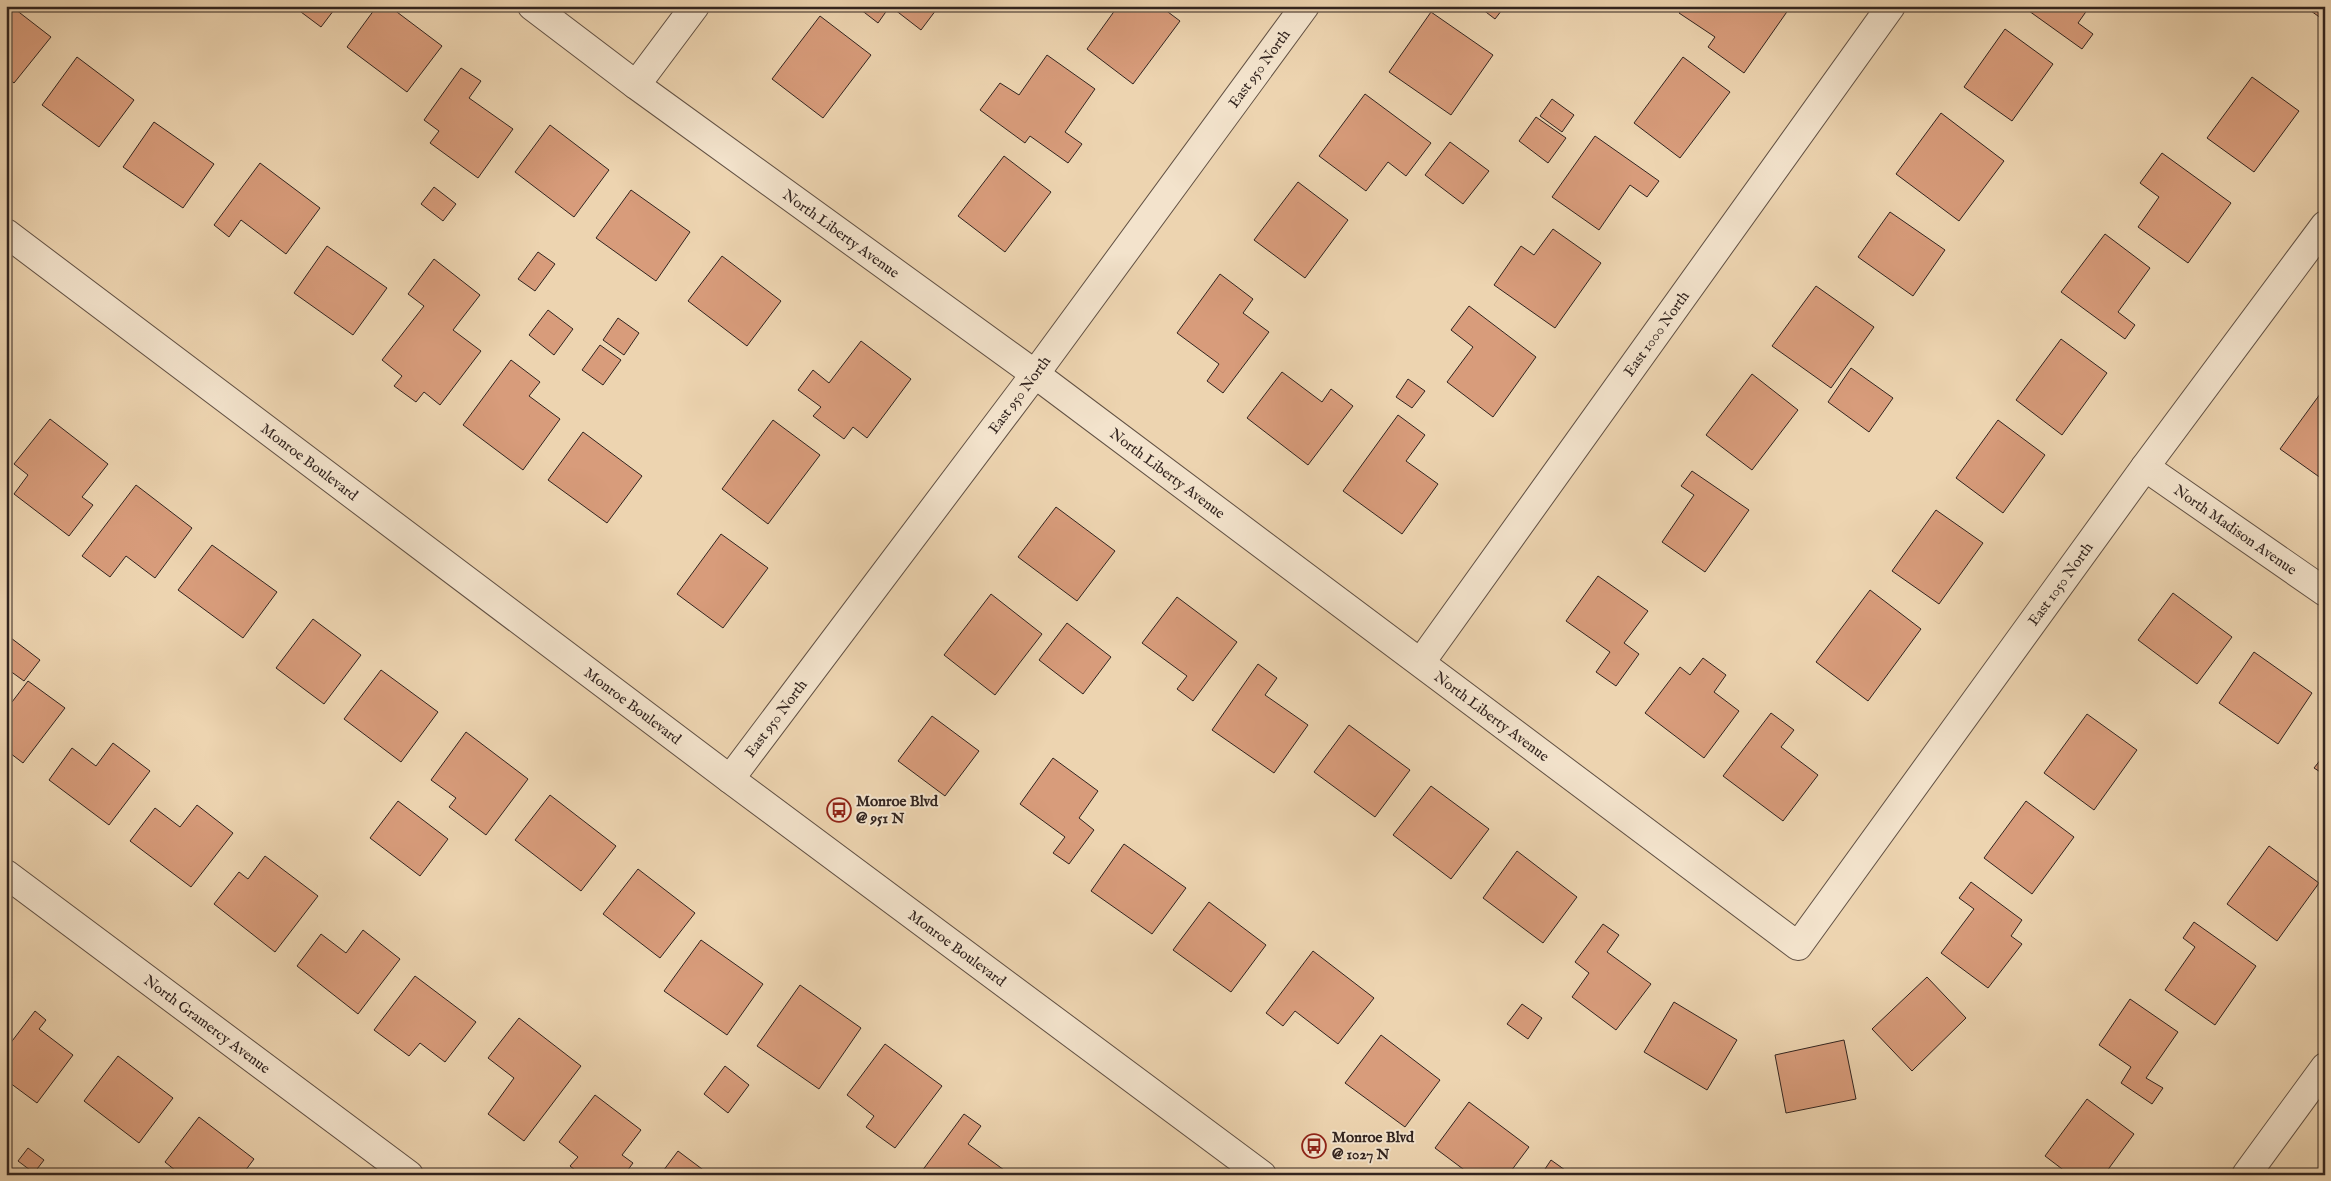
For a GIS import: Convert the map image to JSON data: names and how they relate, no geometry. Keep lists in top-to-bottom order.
{
  "streets": {
    "street": [
      "East 950 North",
      "North Liberty Avenue",
      "East 1000 North",
      "Monroe Boulevard",
      "North Madison Avenue",
      "East 1050 North",
      "North Gramercy Avenue"
    ]
  },
  "crossings": [
    ["East 950 North", "North Liberty Avenue"],
    ["East 950 North", "Monroe Boulevard"],
    ["North Liberty Avenue", "East 1000 North"],
    ["North Liberty Avenue", "East 1050 North"],
    ["North Madison Avenue", "East 1050 North"]
  ],
  "places": {
    "bus stop": ["Monroe Blvd @ 951 N", "Monroe Blvd @ 1027 N"]
  }
}
